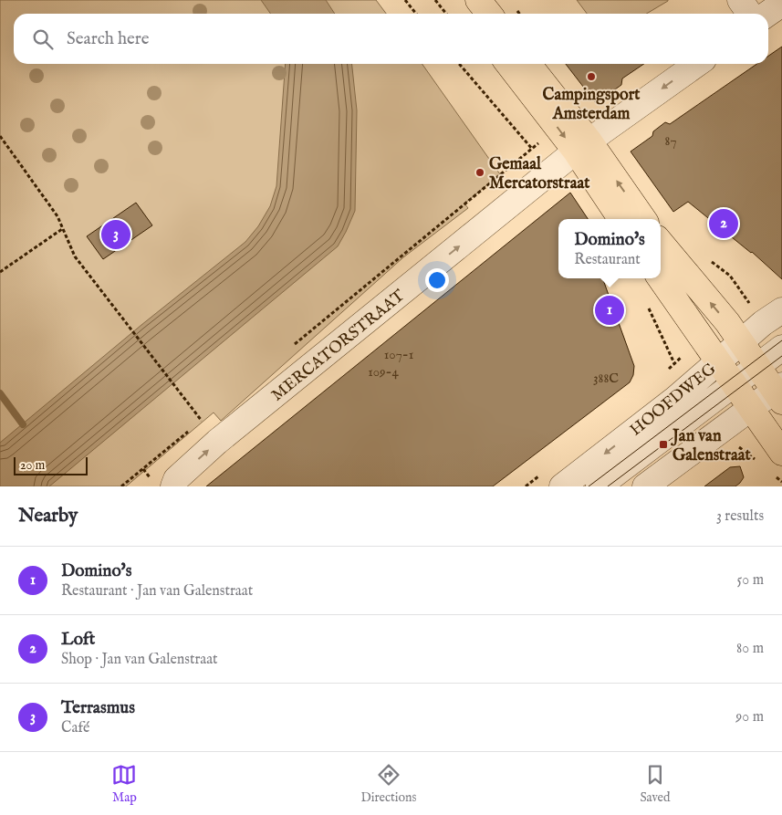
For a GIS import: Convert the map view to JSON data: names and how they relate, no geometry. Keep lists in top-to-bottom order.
{
  "streets": {
    "street": ["MERCATORSTRAAT", "HOOFDWEG"]
  },
  "places": {
    "other": ["Campingsport Amsterdam", "Gemaal Mercatorstraat"],
    "transit": ["Jan van Galenstraat"]
  },
  "house_numbers": [
    "87",
    "107-1",
    "109-4",
    "388C"
  ],
  "scale_bar": "20 m",
  "page": {
    "search": "Search here",
    "pins": ["2", "3", "1"],
    "popup": ["Domino's", "Restaurant"],
    "scale": "20 m",
    "heading": ["Nearby", "3 results"],
    "list": [
      {
        "mark": "1",
        "name": "Domino's",
        "note": "Restaurant · Jan van Galenstraat",
        "value": "50 m"
      },
      {
        "mark": "2",
        "name": "Loft",
        "note": "Shop · Jan van Galenstraat",
        "value": "80 m"
      },
      {
        "mark": "3",
        "name": "Terrasmus",
        "note": "Café",
        "value": "90 m"
      }
    ],
    "nav": ["Map", "Directions", "Saved"]
  }
}
